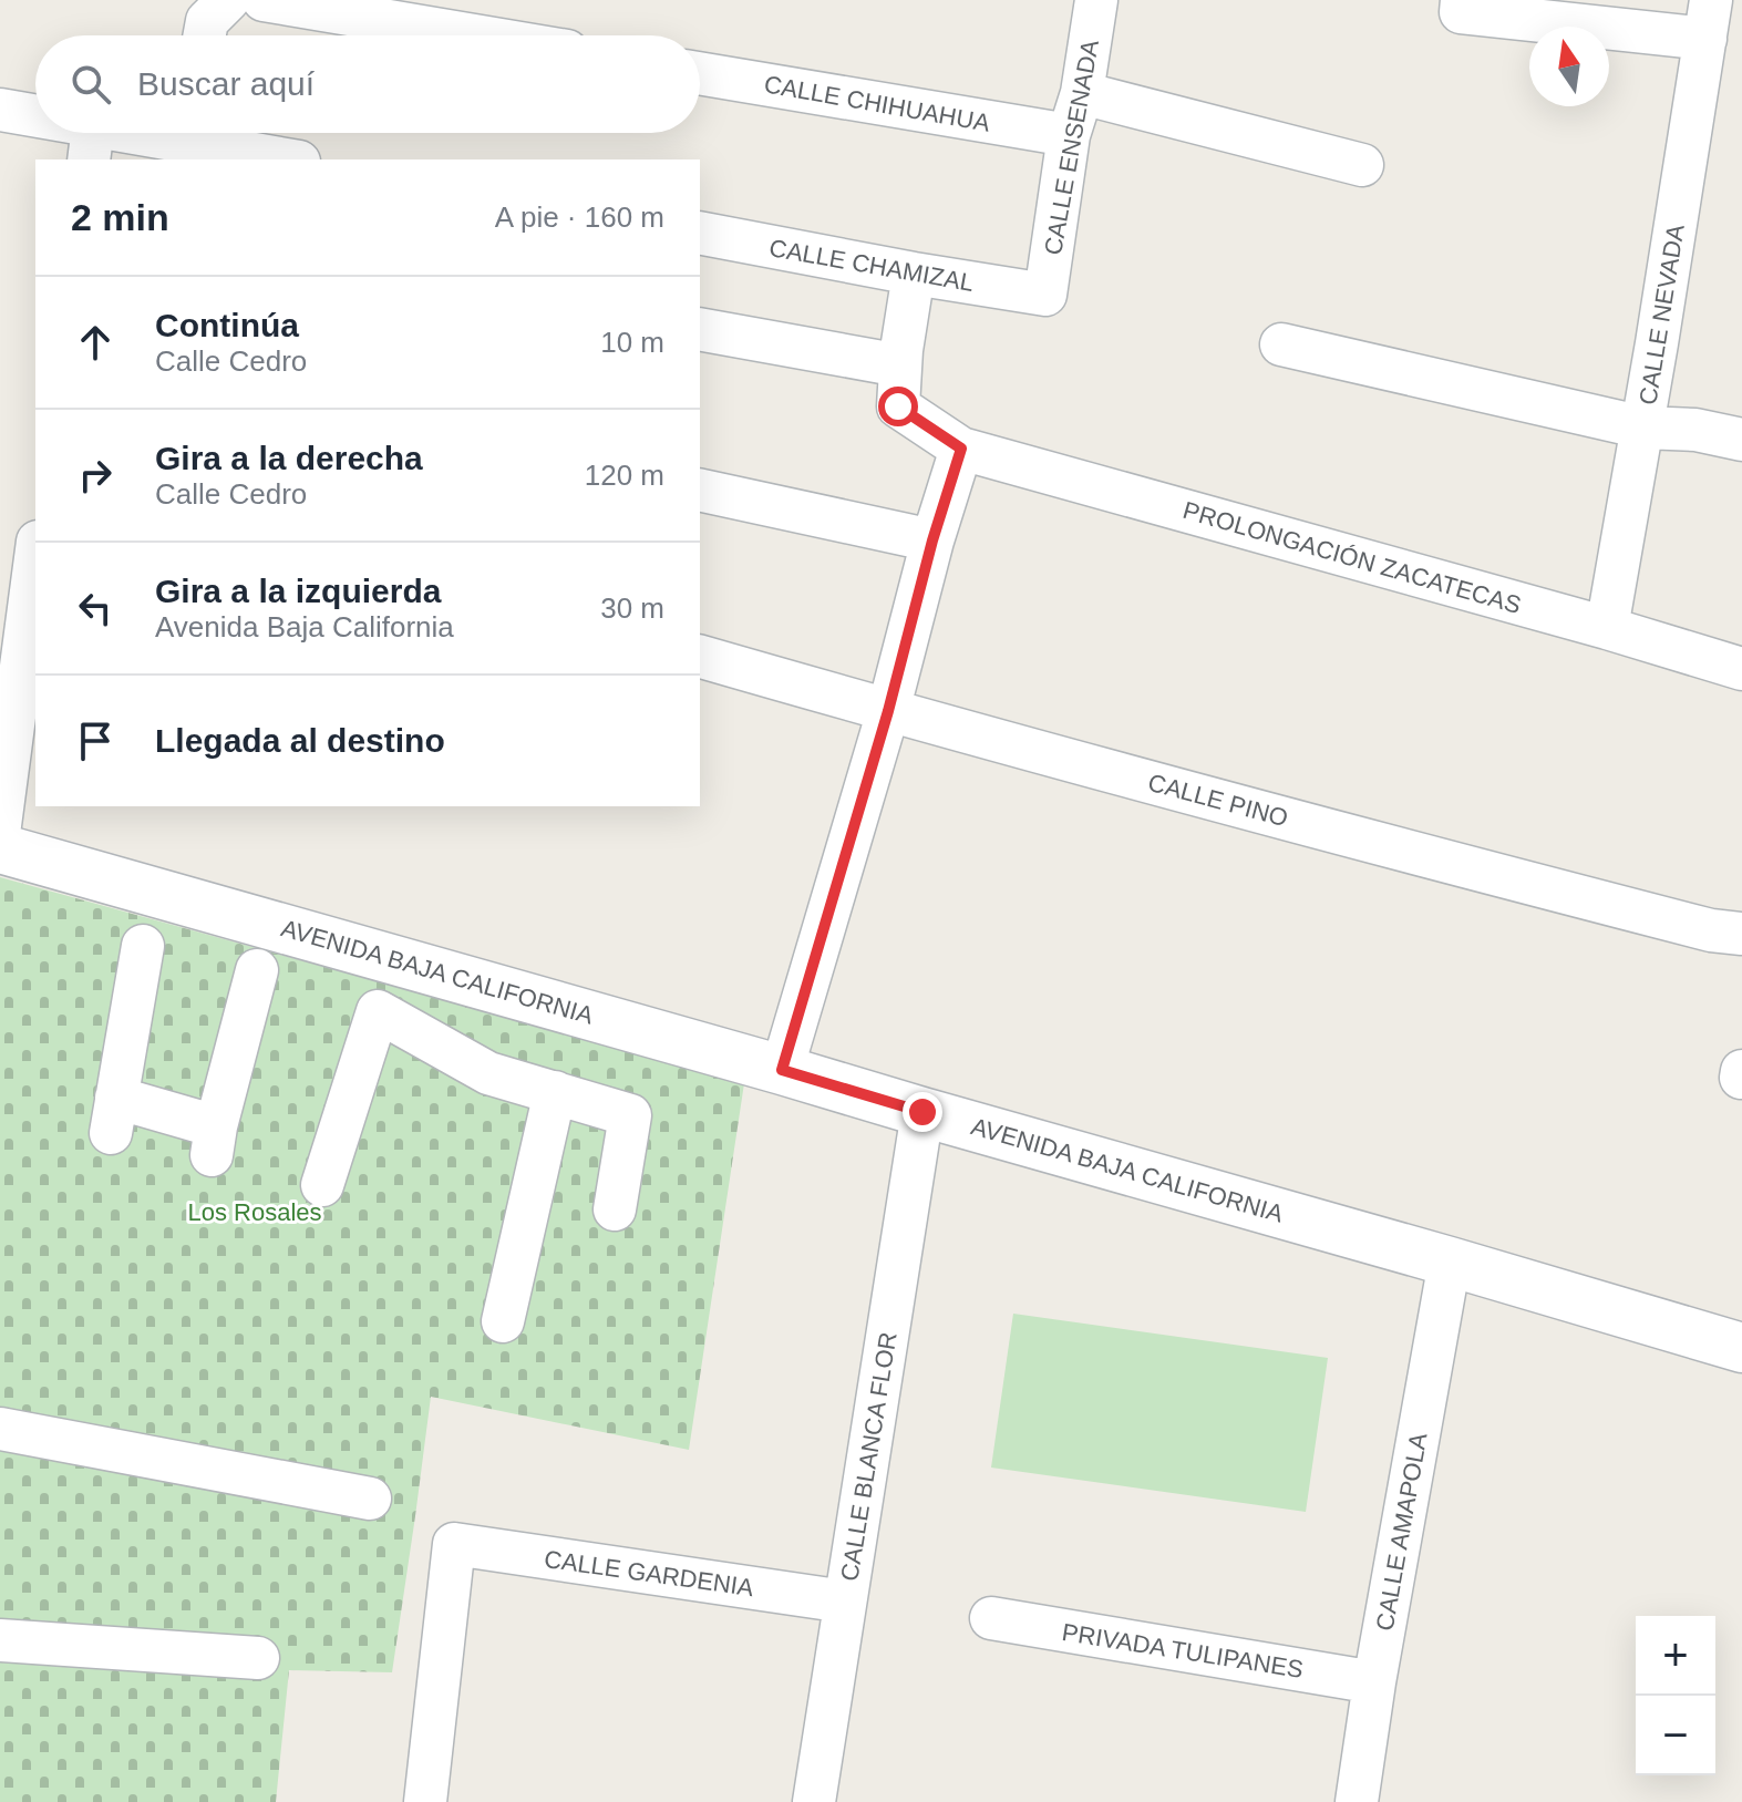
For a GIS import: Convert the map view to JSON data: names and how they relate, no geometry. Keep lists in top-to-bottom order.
{
  "streets": {
    "main road": ["AVENIDA BAJA CALIFORNIA"],
    "street": [
      "CALLE CHIHUAHUA",
      "CALLE ENSENADA",
      "CALLE CHAMIZAL",
      "CALLE NEVADA",
      "PROLONGACIÓN ZACATECAS",
      "CALLE PINO",
      "CALLE BLANCA FLOR",
      "CALLE AMAPOLA",
      "CALLE GARDENIA",
      "PRIVADA TULIPANES"
    ]
  },
  "crossings": [
    ["CALLE CHIHUAHUA", "CALLE ENSENADA"],
    ["CALLE ENSENADA", "CALLE CHAMIZAL"],
    ["CALLE NEVADA", "PROLONGACIÓN ZACATECAS"],
    ["AVENIDA BAJA CALIFORNIA", "CALLE BLANCA FLOR"],
    ["AVENIDA BAJA CALIFORNIA", "CALLE AMAPOLA"],
    ["CALLE BLANCA FLOR", "CALLE GARDENIA"],
    ["CALLE AMAPOLA", "PRIVADA TULIPANES"]
  ],
  "parks": ["Los Rosales"],
  "north": "top",
  "page": {
    "search": "Buscar aquí",
    "heading": ["2 min", "A pie · 160 m"],
    "list": [
      ["Continúa", "Calle Cedro", "10 m"],
      ["Gira a la derecha", "Calle Cedro", "120 m"],
      ["Gira a la izquierda", "Avenida Baja California", "30 m"],
      "Llegada al destino"
    ],
    "map_buttons": ["+", "−"]
  }
}
